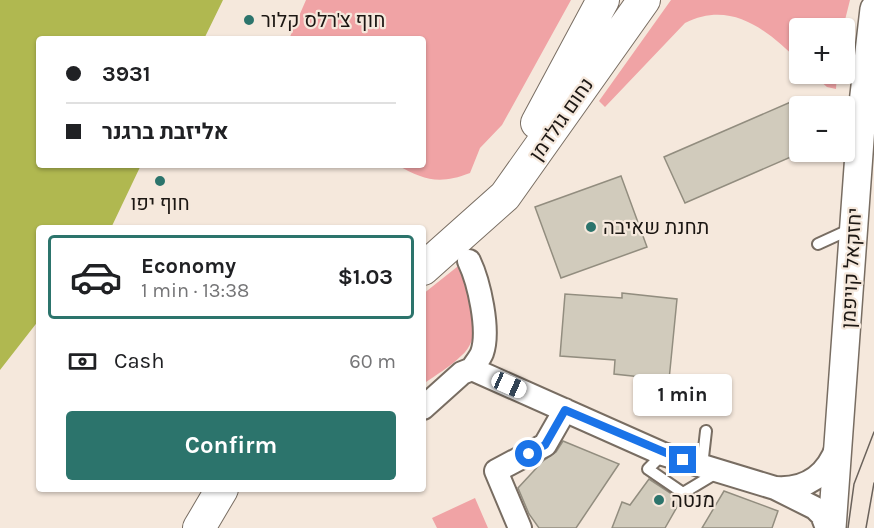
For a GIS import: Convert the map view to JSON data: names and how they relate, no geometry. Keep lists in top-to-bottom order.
{
  "streets": {
    "main road": ["נחום גולדמן"],
    "street": ["יחזקאל קויפמן"]
  },
  "places": [
    "חוף צ'רלס קלור",
    "חוף יפו",
    "תחנת שאיבה",
    "מנטה"
  ],
  "page": {
    "map_buttons": ["+", "−"],
    "banner": ["3931", "אליזבת ברגנר"],
    "list": [
      {
        "name": "Economy",
        "note": "1 min · 13:38",
        "value": "$1.03"
      }
    ],
    "pay": ["Cash", "60 m"],
    "bubble": "1 min",
    "buttons": "Confirm"
  }
}
